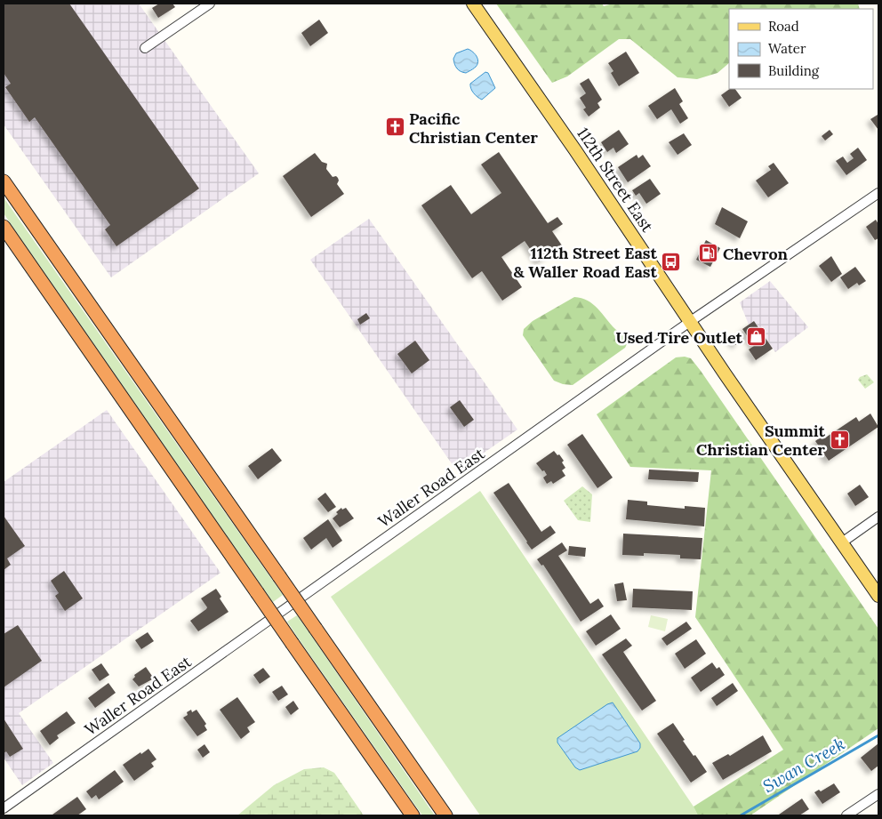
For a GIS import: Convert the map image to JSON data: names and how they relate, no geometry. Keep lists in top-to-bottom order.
{
  "streets": {
    "main road": ["112th Street East"],
    "street": ["Waller Road East"]
  },
  "crossings": [
    ["112th Street East", "Waller Road East"]
  ],
  "water": ["Swan Creek"],
  "places": {
    "church": ["Pacific Christian Center", "Summit Christian Center"],
    "fuel station": ["Chevron"],
    "bus stop": ["112th Street East & Waller Road East"],
    "shop": ["Used Tire Outlet"]
  },
  "legend": ["Road", "Water", "Building"]
}
